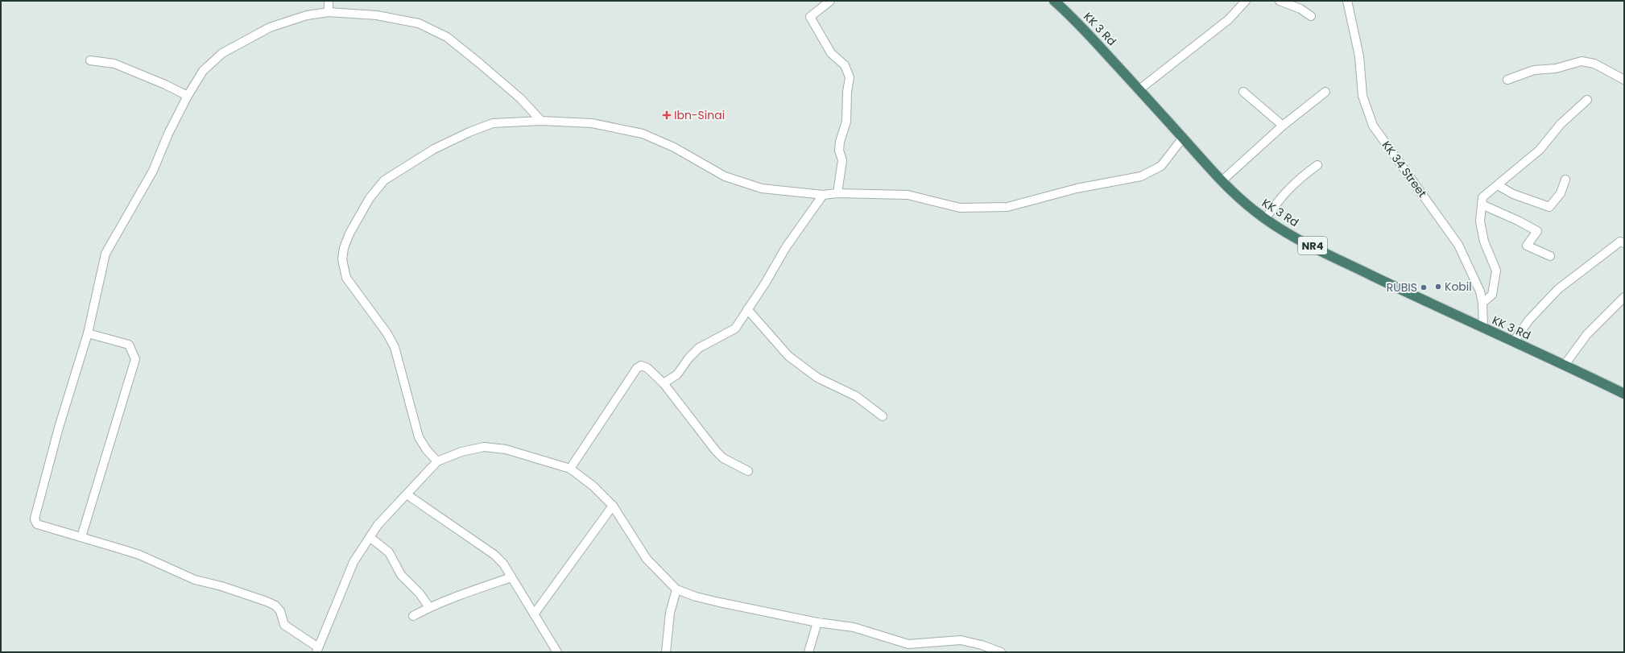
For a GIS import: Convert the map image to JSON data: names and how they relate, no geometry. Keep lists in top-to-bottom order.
{
  "streets": {
    "highway": ["KK 3 Rd", "NR4"],
    "street": ["KK 34 Street"]
  },
  "crossings": [
    ["KK 3 Rd", "KK 34 Street"]
  ],
  "places": {
    "health": ["Ibn-Sinai"],
    "other": ["Kobil", "RUBIS"]
  }
}
